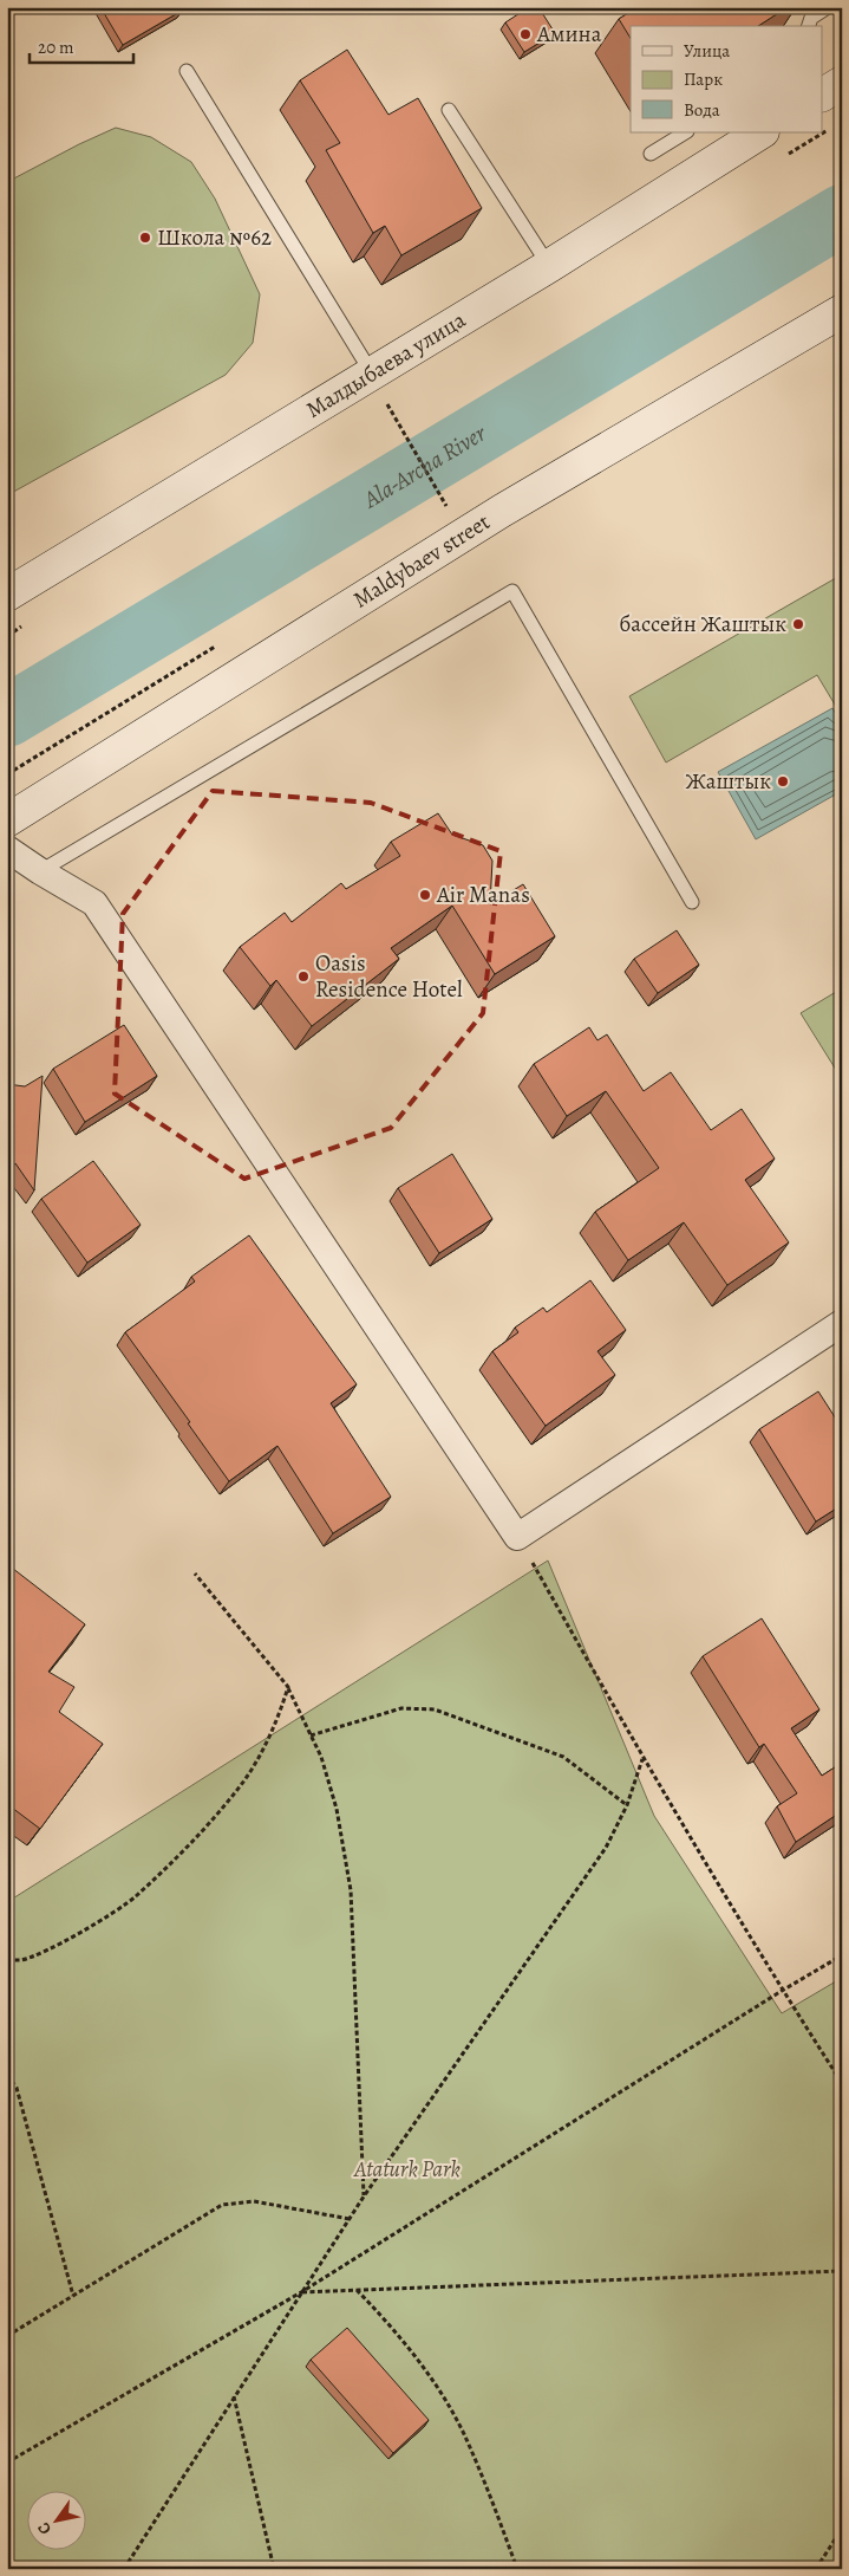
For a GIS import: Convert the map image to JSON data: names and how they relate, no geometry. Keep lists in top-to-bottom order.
{
  "streets": {
    "street": ["Малдыбаева улица", "Maldybaev street"]
  },
  "water": ["Ala-Archa River"],
  "parks": ["Ataturk Park"],
  "places": [
    "Амина",
    "Школа №62",
    "бассейн Жаштык",
    "Жаштык",
    "Air Manas",
    "Oasis Residence Hotel"
  ],
  "legend": ["Улица", "Парк", "Вода"],
  "scale_bar": "20 m",
  "north": "bottom left"
}
